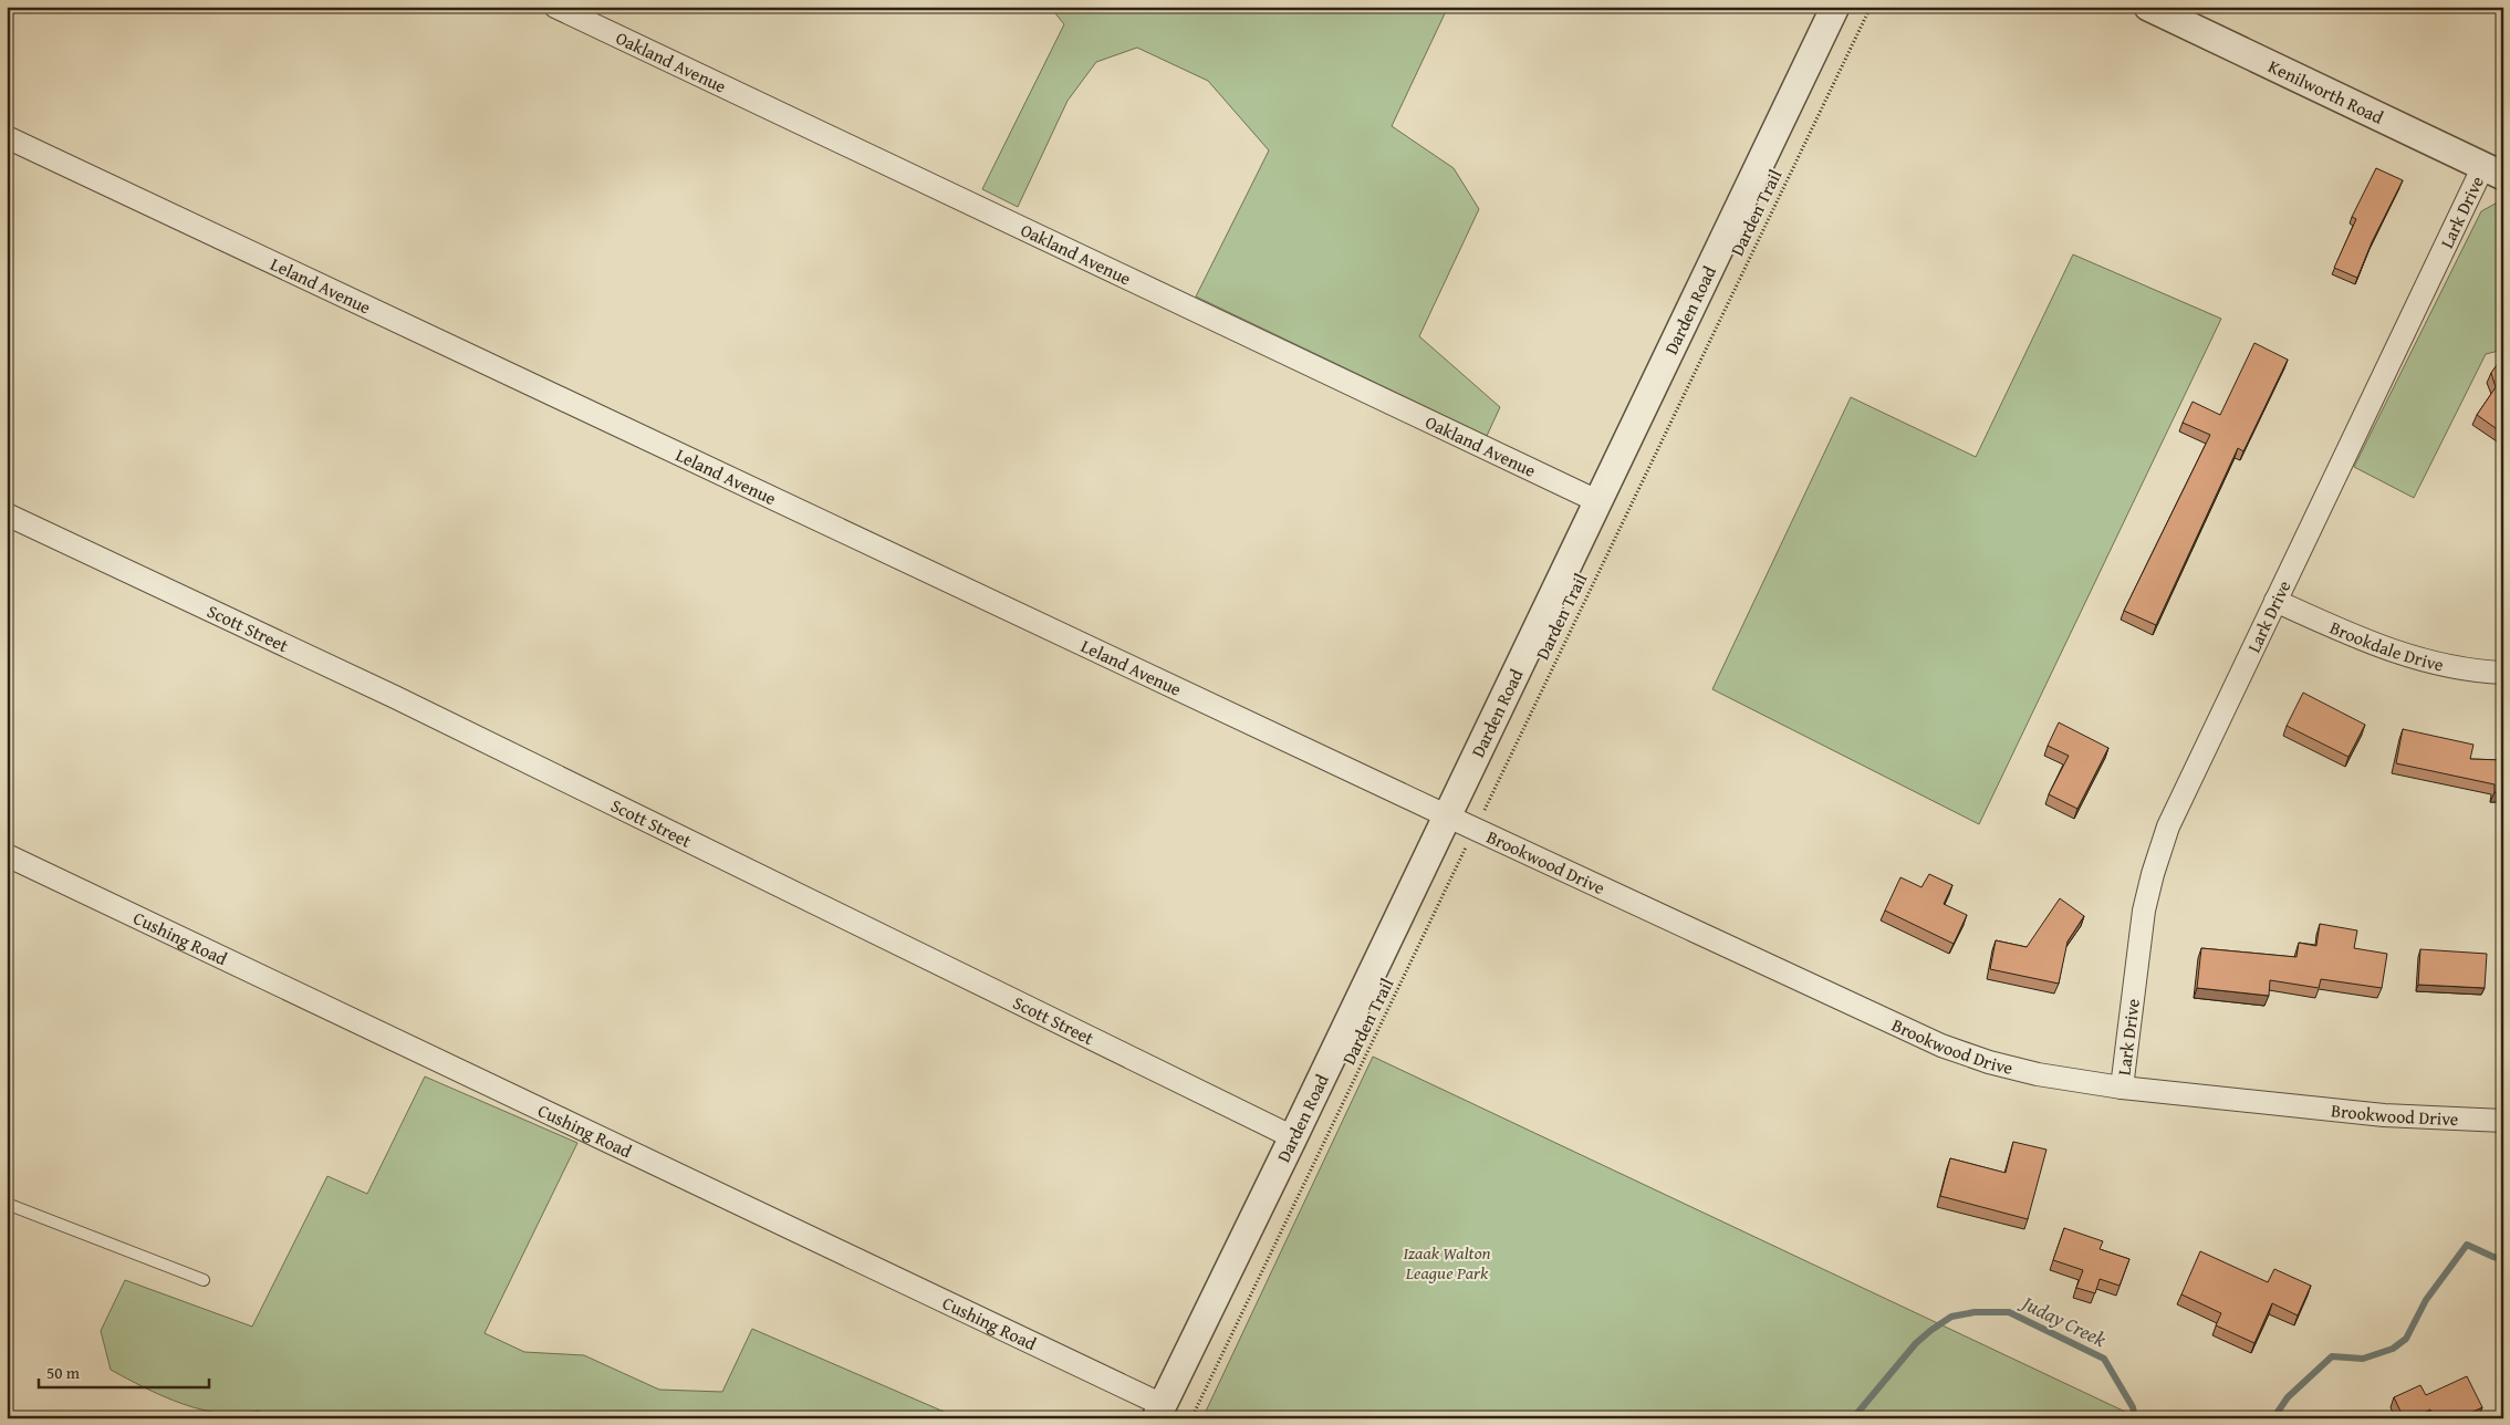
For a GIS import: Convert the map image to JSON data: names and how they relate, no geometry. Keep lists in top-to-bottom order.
{
  "streets": {
    "street": [
      "Oakland Avenue",
      "Kenilworth Road",
      "Lark Drive",
      "Leland Avenue",
      "Darden Road",
      "Scott Street",
      "Brookdale Drive",
      "Brookwood Drive",
      "Cushing Road"
    ],
    "path": ["Darden Trail"]
  },
  "crossings": [
    ["Oakland Avenue", "Darden Road"],
    ["Kenilworth Road", "Lark Drive"],
    ["Darden Trail", "Brookwood Drive"],
    ["Lark Drive", "Brookdale Drive"],
    ["Lark Drive", "Brookwood Drive"],
    ["Leland Avenue", "Darden Road"],
    ["Leland Avenue", "Brookwood Drive"],
    ["Darden Road", "Scott Street"],
    ["Darden Road", "Brookwood Drive"],
    ["Darden Road", "Cushing Road"]
  ],
  "water": ["Juday Creek"],
  "parks": ["Izaak Walton League Park"],
  "scale_bar": "50 m"
}
